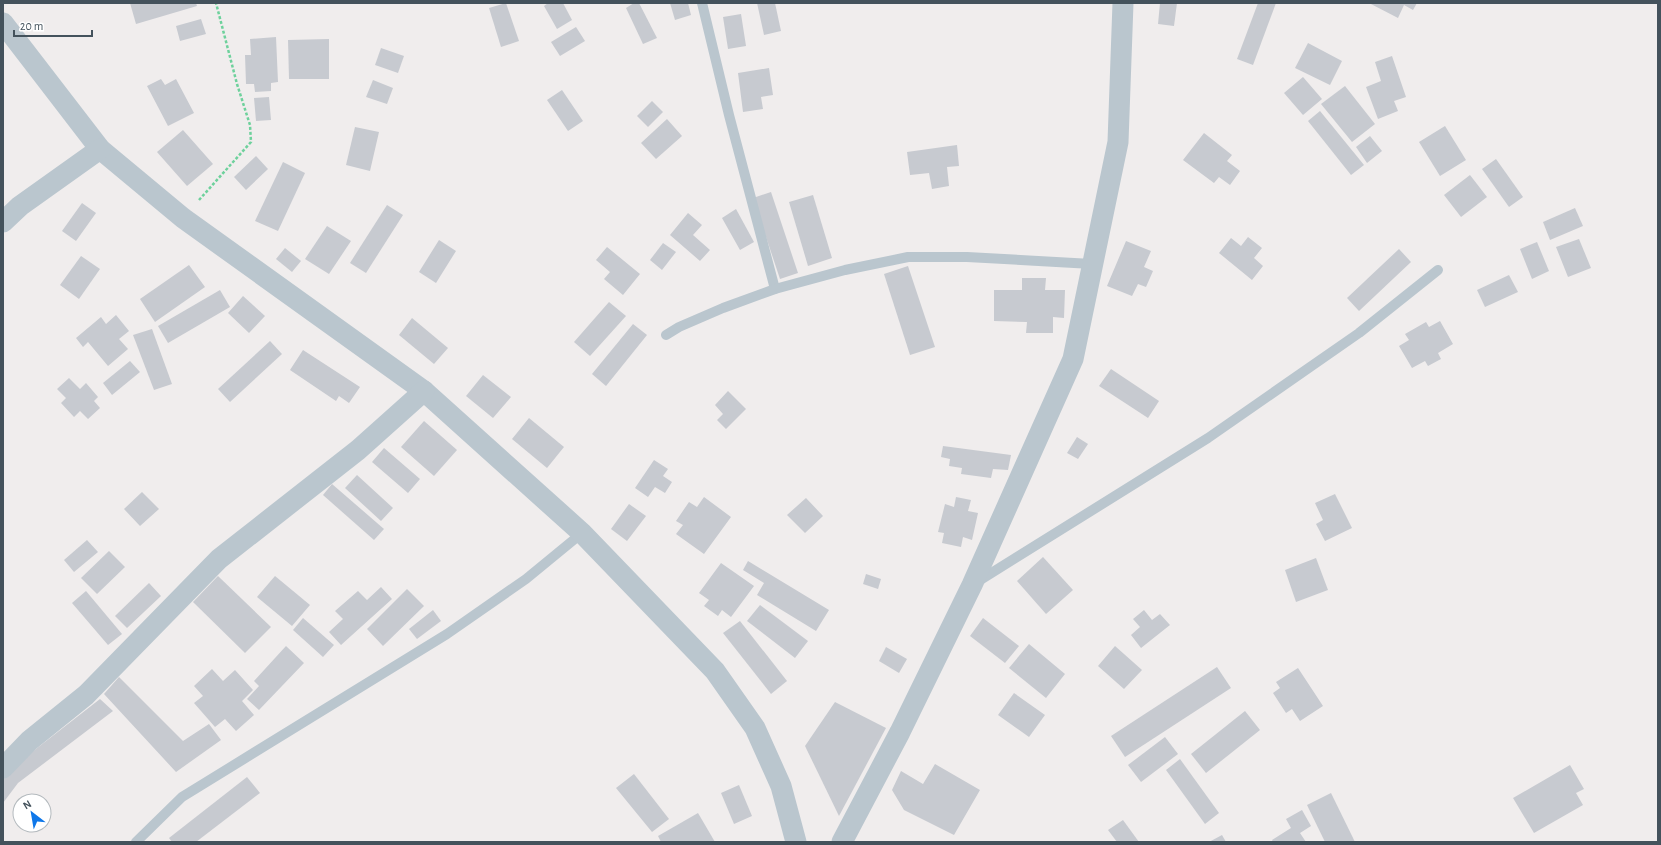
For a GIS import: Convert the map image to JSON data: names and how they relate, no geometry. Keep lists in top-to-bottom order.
{
  "scale_bar": "20 m",
  "north": "top left"
}
